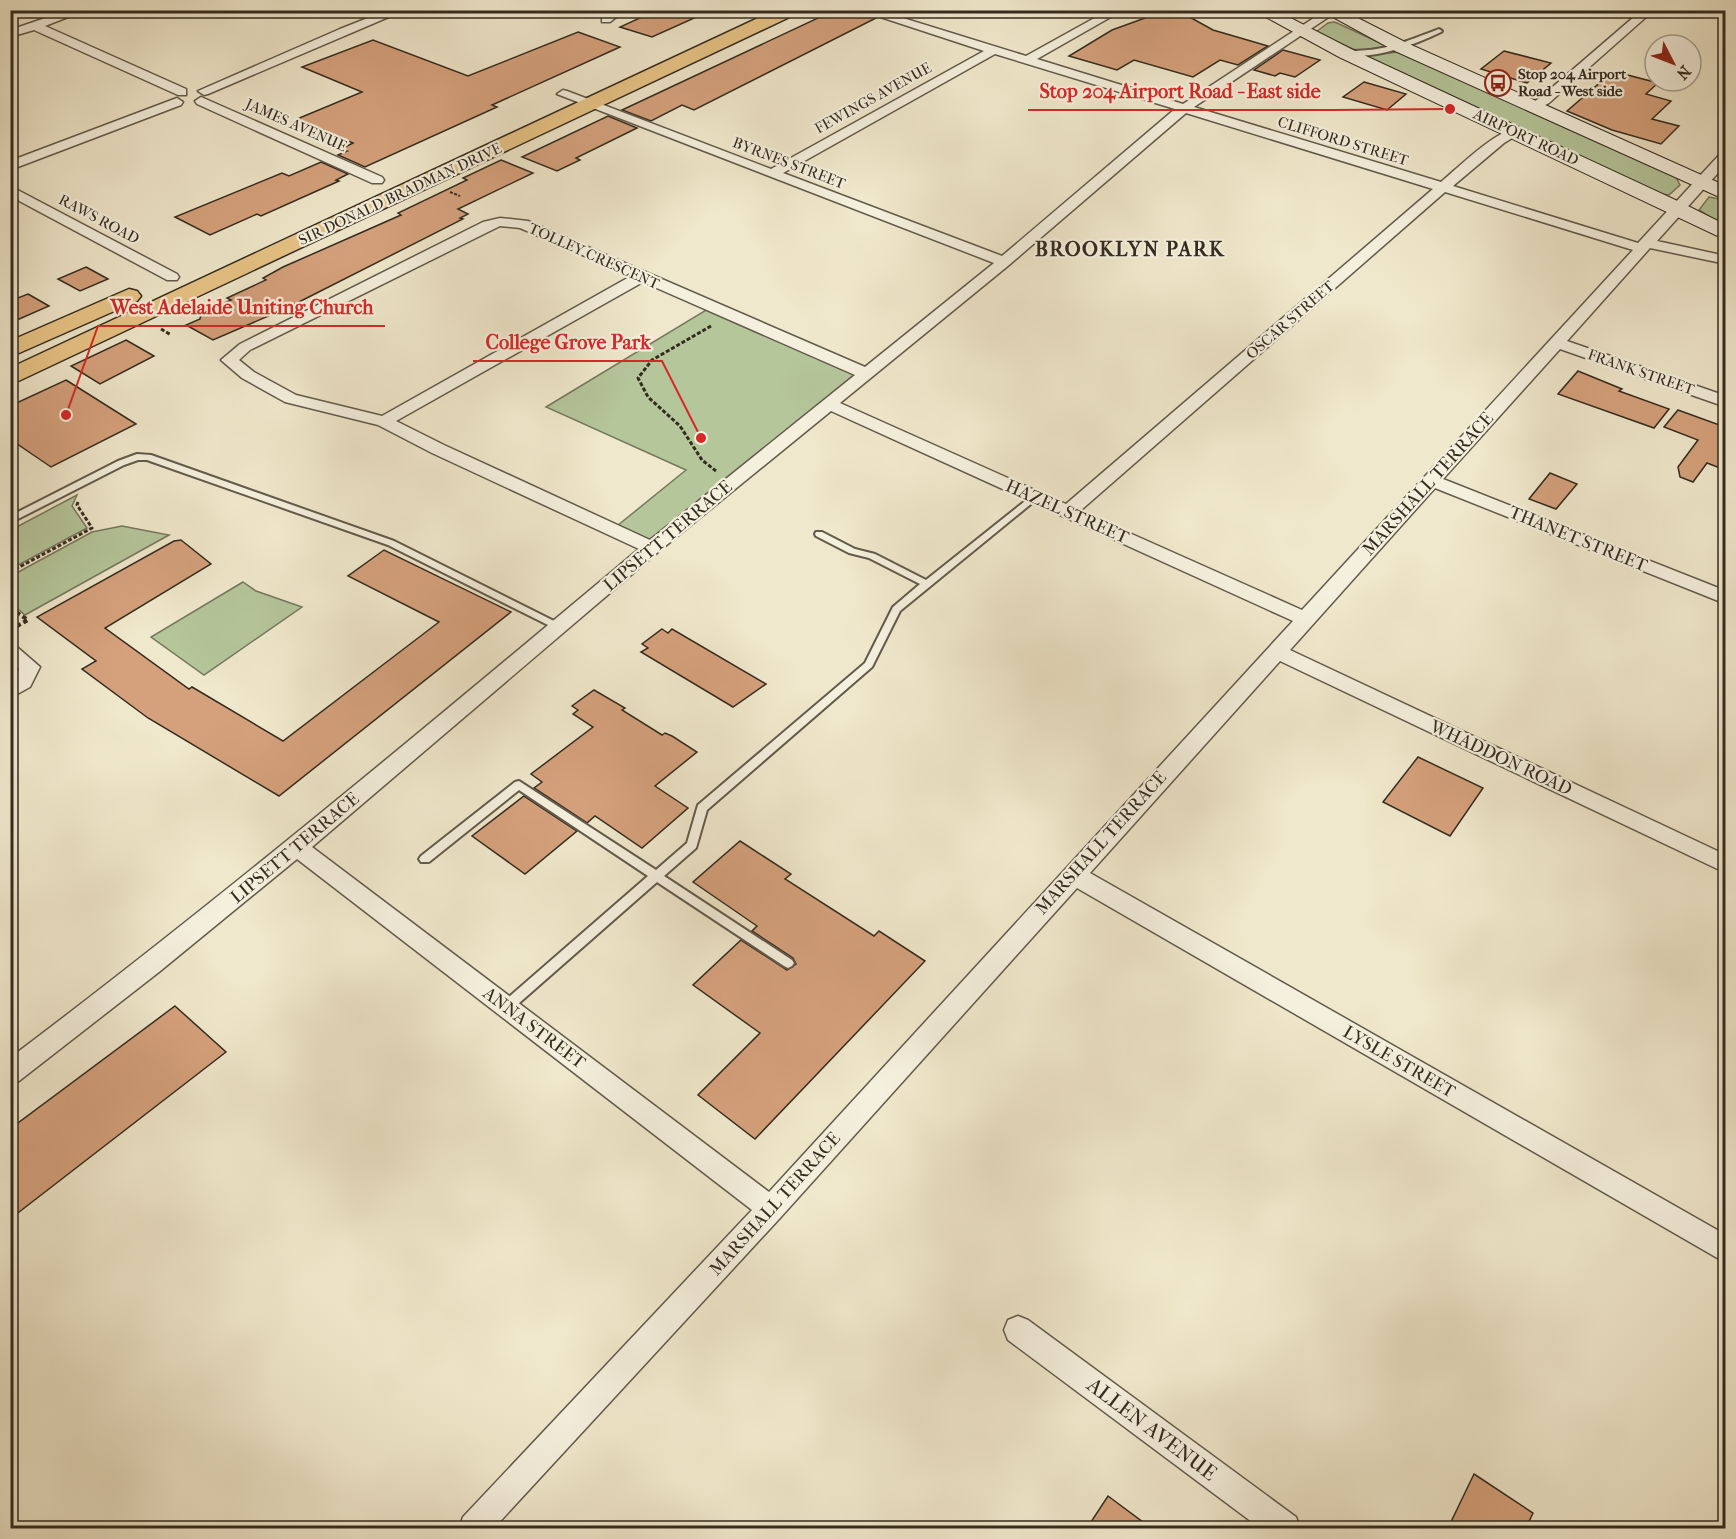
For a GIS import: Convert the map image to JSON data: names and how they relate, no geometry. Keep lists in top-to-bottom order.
{
  "streets": {
    "main road": ["AIRPORT ROAD", "SIR DONALD BRADMAN DRIVE"],
    "street": [
      "FEWINGS AVENUE",
      "JAMES AVENUE",
      "CLIFFORD STREET",
      "BYRNES STREET",
      "RAWS ROAD",
      "TOLLEY CRESCENT",
      "OSCAR STREET",
      "FRANK STREET",
      "MARSHALL TERRACE",
      "HAZEL STREET",
      "LIPSETT TERRACE",
      "THANET STREET",
      "WHADDON ROAD",
      "ANNA STREET",
      "LYSLE STREET",
      "ALLEN AVENUE"
    ]
  },
  "crossings": [
    ["FEWINGS AVENUE", "CLIFFORD STREET"],
    ["FEWINGS AVENUE", "BYRNES STREET"],
    ["JAMES AVENUE", "SIR DONALD BRADMAN DRIVE"],
    ["AIRPORT ROAD", "OSCAR STREET"],
    ["AIRPORT ROAD", "MARSHALL TERRACE"],
    ["AIRPORT ROAD", "LIPSETT TERRACE"],
    ["CLIFFORD STREET", "OSCAR STREET"],
    ["CLIFFORD STREET", "MARSHALL TERRACE"],
    ["CLIFFORD STREET", "LIPSETT TERRACE"],
    ["BYRNES STREET", "SIR DONALD BRADMAN DRIVE"],
    ["BYRNES STREET", "LIPSETT TERRACE"],
    ["TOLLEY CRESCENT", "LIPSETT TERRACE"],
    ["OSCAR STREET", "HAZEL STREET"],
    ["FRANK STREET", "MARSHALL TERRACE"],
    ["MARSHALL TERRACE", "HAZEL STREET"],
    ["MARSHALL TERRACE", "THANET STREET"],
    ["MARSHALL TERRACE", "WHADDON ROAD"],
    ["MARSHALL TERRACE", "ANNA STREET"],
    ["MARSHALL TERRACE", "LYSLE STREET"],
    ["HAZEL STREET", "LIPSETT TERRACE"],
    ["LIPSETT TERRACE", "ANNA STREET"]
  ],
  "districts": ["BROOKLYN PARK"],
  "places": {
    "bus stop": ["Stop 204 Airport Road - West side"],
    "other": ["Stop 204 Airport Road - East side", "West Adelaide Uniting Church", "College Grove Park"]
  },
  "north": "bottom right"
}
